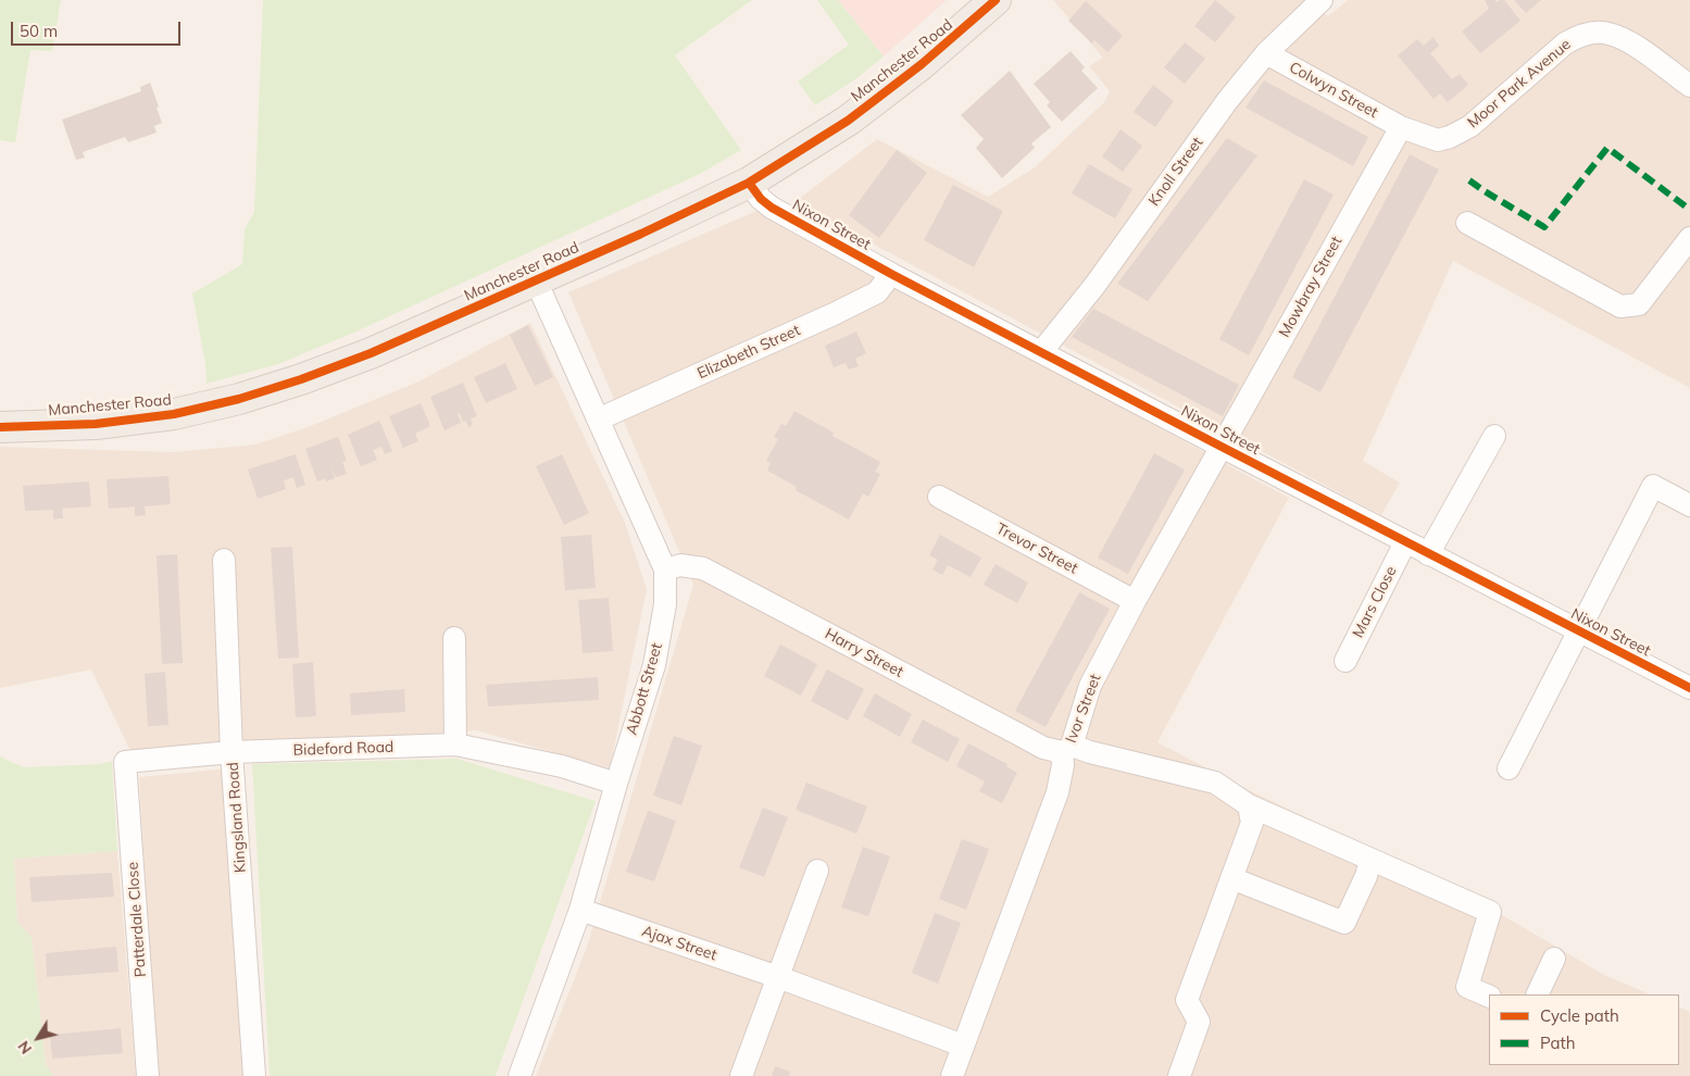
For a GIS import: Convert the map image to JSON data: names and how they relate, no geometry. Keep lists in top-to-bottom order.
{
  "streets": {
    "main road": ["Manchester Road"],
    "street": [
      "Moor Park Avenue",
      "Colwyn Street",
      "Knoll Street",
      "Nixon Street",
      "Mowbray Street",
      "Elizabeth Street",
      "Trevor Street",
      "Mars Close",
      "Harry Street",
      "Abbott Street",
      "Ivor Street",
      "Bideford Road",
      "Kingsland Road",
      "Patterdale Close",
      "Ajax Street"
    ]
  },
  "crossings": [
    ["Manchester Road", "Nixon Street"],
    ["Manchester Road", "Abbott Street"],
    ["Moor Park Avenue", "Colwyn Street"],
    ["Moor Park Avenue", "Mowbray Street"],
    ["Colwyn Street", "Knoll Street"],
    ["Colwyn Street", "Mowbray Street"],
    ["Knoll Street", "Nixon Street"],
    ["Nixon Street", "Mowbray Street"],
    ["Nixon Street", "Elizabeth Street"],
    ["Nixon Street", "Mars Close"],
    ["Nixon Street", "Ivor Street"],
    ["Mowbray Street", "Ivor Street"],
    ["Elizabeth Street", "Abbott Street"],
    ["Trevor Street", "Ivor Street"],
    ["Harry Street", "Abbott Street"],
    ["Harry Street", "Ivor Street"],
    ["Abbott Street", "Bideford Road"],
    ["Abbott Street", "Ajax Street"],
    ["Ivor Street", "Ajax Street"],
    ["Bideford Road", "Kingsland Road"],
    ["Bideford Road", "Patterdale Close"]
  ],
  "legend": ["Cycle path", "Path"],
  "scale_bar": "50 m",
  "north": "bottom left"
}
